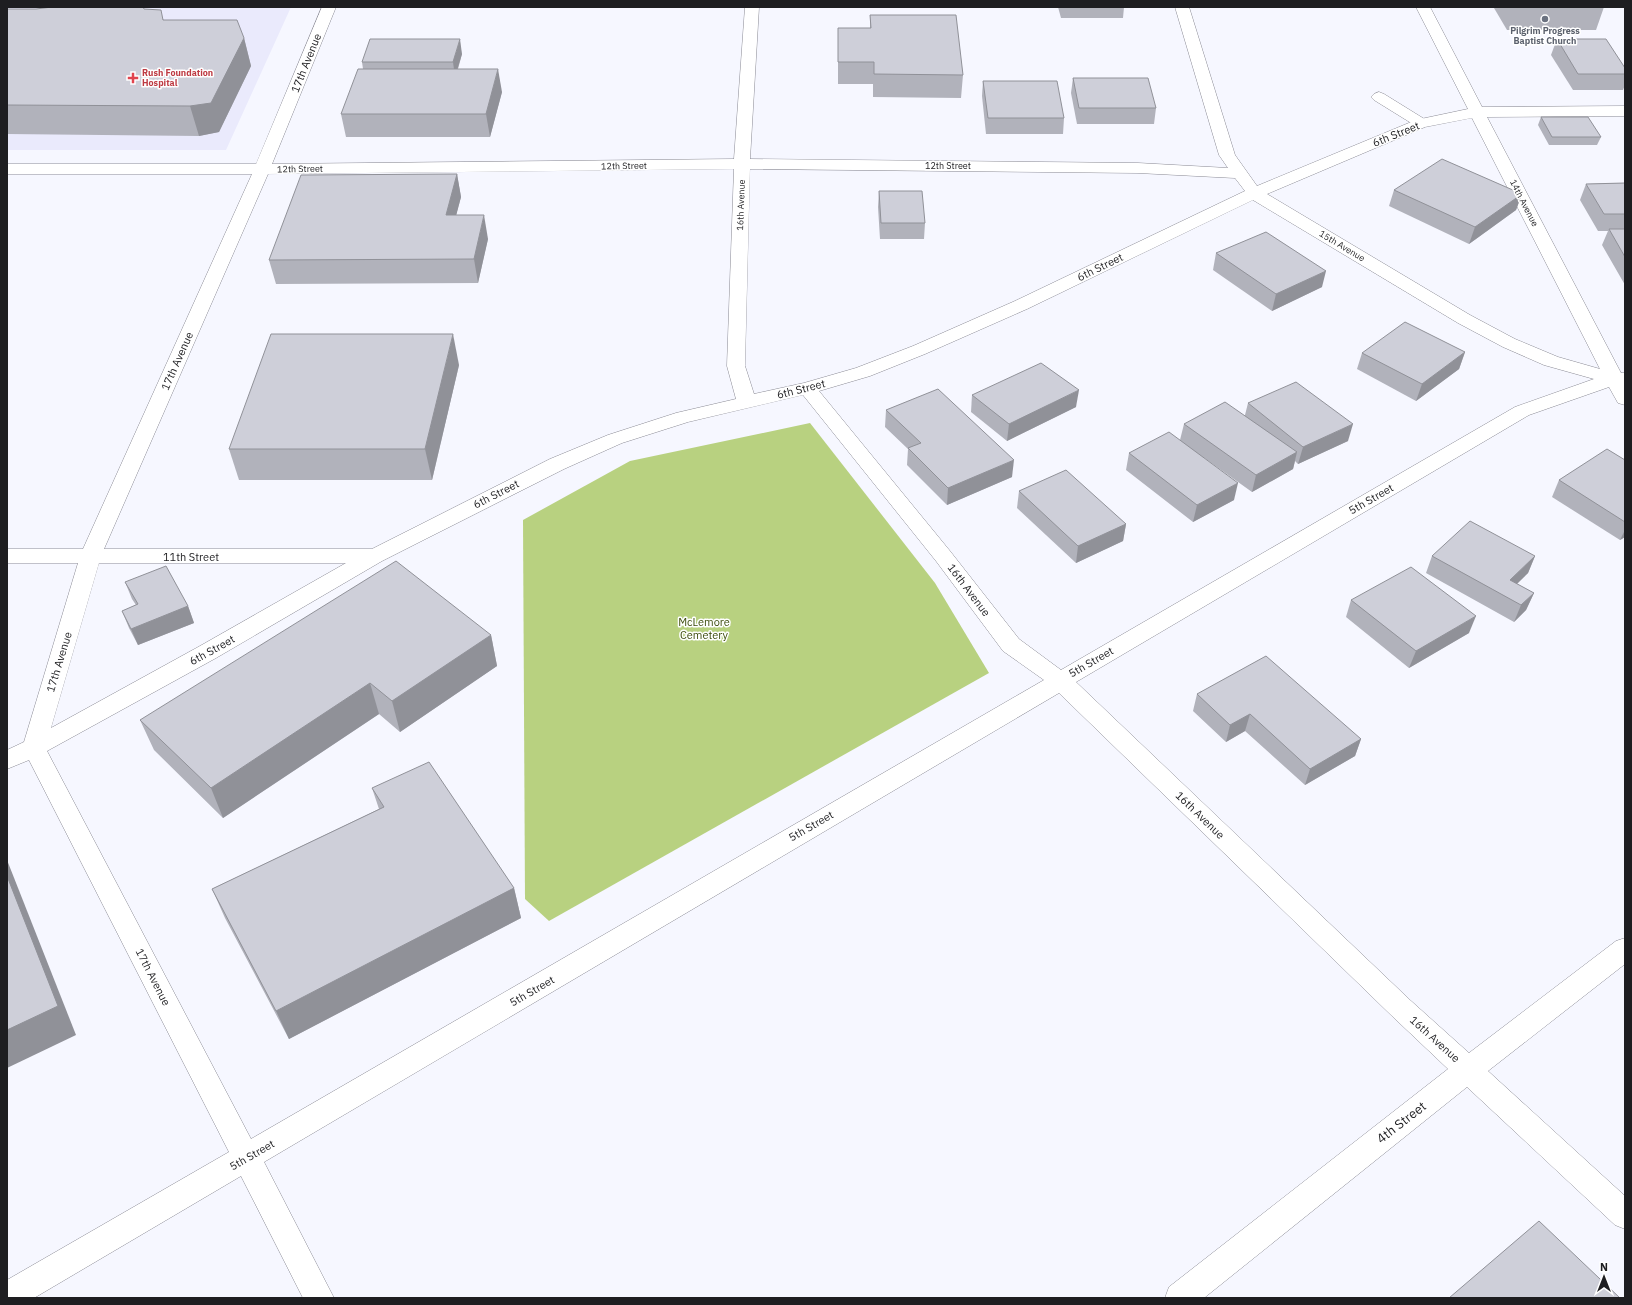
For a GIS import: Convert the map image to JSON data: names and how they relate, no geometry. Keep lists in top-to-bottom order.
{
  "streets": {
    "street": [
      "17th Avenue",
      "6th Street",
      "12th Street",
      "14th Avenue",
      "16th Avenue",
      "15th Avenue",
      "5th Street",
      "11th Street",
      "4th Street"
    ]
  },
  "crossings": [
    ["17th Avenue", "6th Street"],
    ["17th Avenue", "12th Street"],
    ["17th Avenue", "5th Street"],
    ["17th Avenue", "11th Street"],
    ["6th Street", "14th Avenue"],
    ["6th Street", "16th Avenue"],
    ["6th Street", "15th Avenue"],
    ["6th Street", "11th Street"],
    ["12th Street", "16th Avenue"],
    ["12th Street", "15th Avenue"],
    ["14th Avenue", "15th Avenue"],
    ["14th Avenue", "5th Street"],
    ["16th Avenue", "5th Street"],
    ["16th Avenue", "4th Street"],
    ["15th Avenue", "5th Street"]
  ],
  "parks": ["McLemore Cemetery"],
  "places": {
    "other": ["Pilgrim Progress Baptist Church"],
    "health": ["Rush Foundation Hospital"]
  },
  "north": "top"
}
